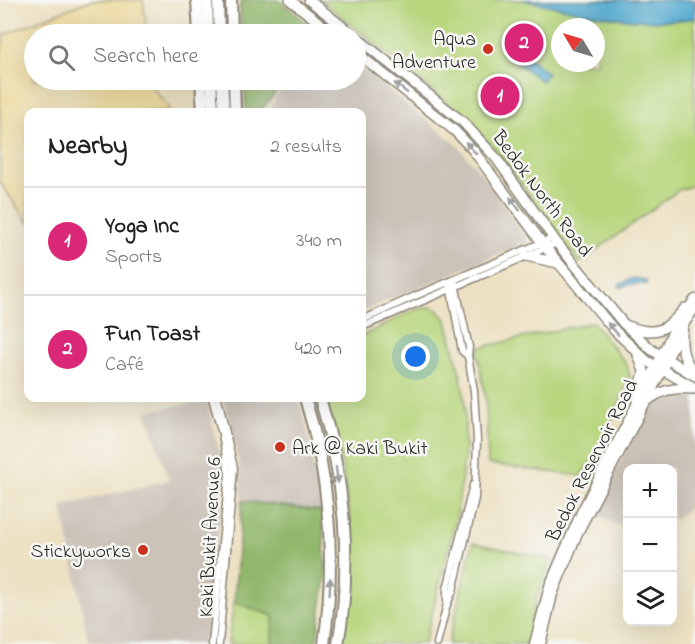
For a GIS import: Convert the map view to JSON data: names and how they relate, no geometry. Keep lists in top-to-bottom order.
{
  "streets": {
    "main road": ["Bedok North Road", "Bedok Reservoir Road"],
    "street": ["Kaki Bukit Avenue 6"]
  },
  "crossings": [
    ["Bedok North Road", "Bedok Reservoir Road"]
  ],
  "places": ["Aqua Adventure", "Ark @ Kaki Bukit", "Stickyworks"],
  "north": "top left",
  "page": {
    "pins": ["2", "1"],
    "search": "Search here",
    "heading": ["Nearby", "2 results"],
    "list": [
      {
        "mark": "1",
        "name": "Yoga Inc",
        "note": "Sports",
        "value": "340 m"
      },
      {
        "mark": "2",
        "name": "Fun Toast",
        "note": "Café",
        "value": "420 m"
      }
    ],
    "map_buttons": ["+", "−"]
  }
}
